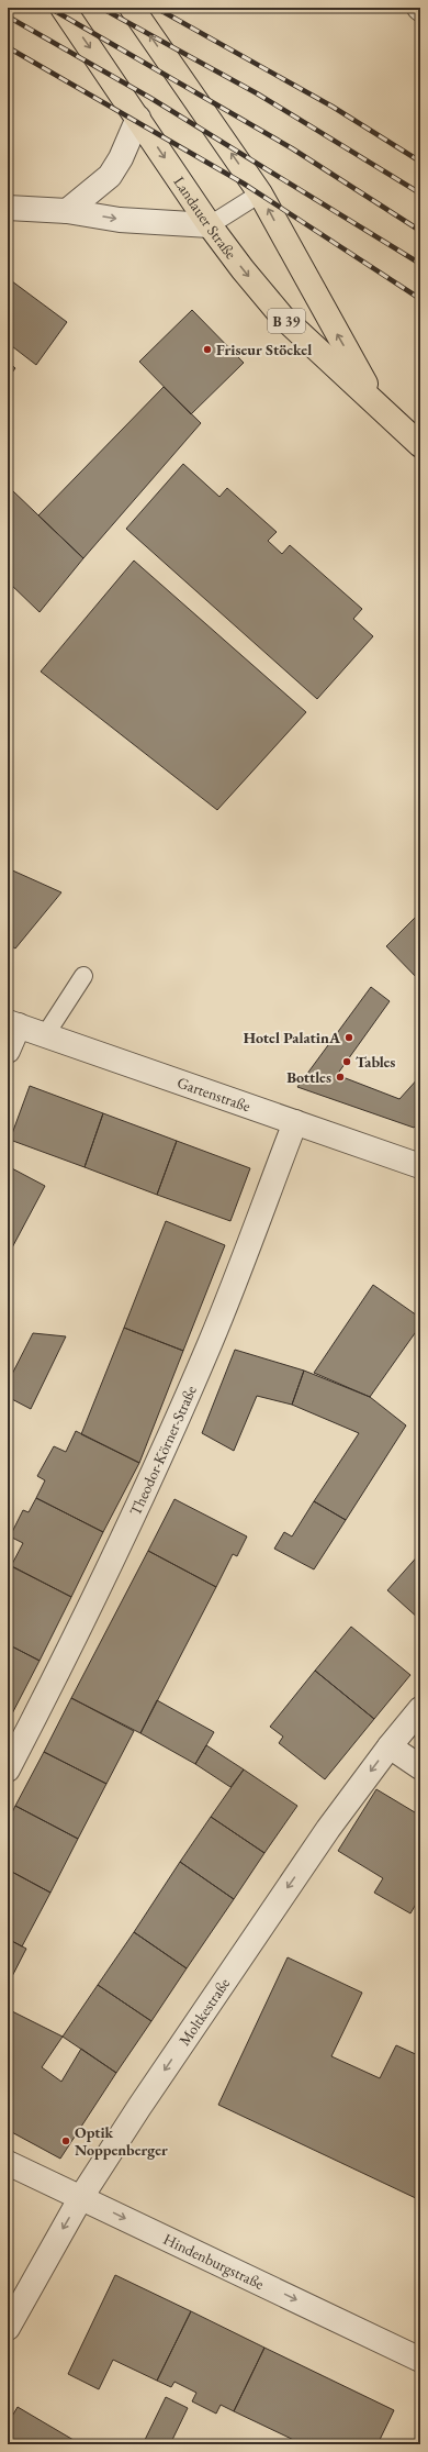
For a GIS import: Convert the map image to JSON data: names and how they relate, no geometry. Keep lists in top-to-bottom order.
{
  "streets": {
    "main road": ["Landauer Straße", "B 39"],
    "street": [
      "Gartenstraße",
      "Theodor-Körner-Straße",
      "Moltkestraße",
      "Hindenburgstraße"
    ]
  },
  "crossings": [
    ["Gartenstraße", "Theodor-Körner-Straße"],
    ["Moltkestraße", "Hindenburgstraße"]
  ],
  "one_way": ["Moltkestraße", "Hindenburgstraße"],
  "places": [
    "Friseur Stöckel",
    "Hotel PalatinA",
    "Tables",
    "Bottles",
    "Optik Noppenberger"
  ]
}
